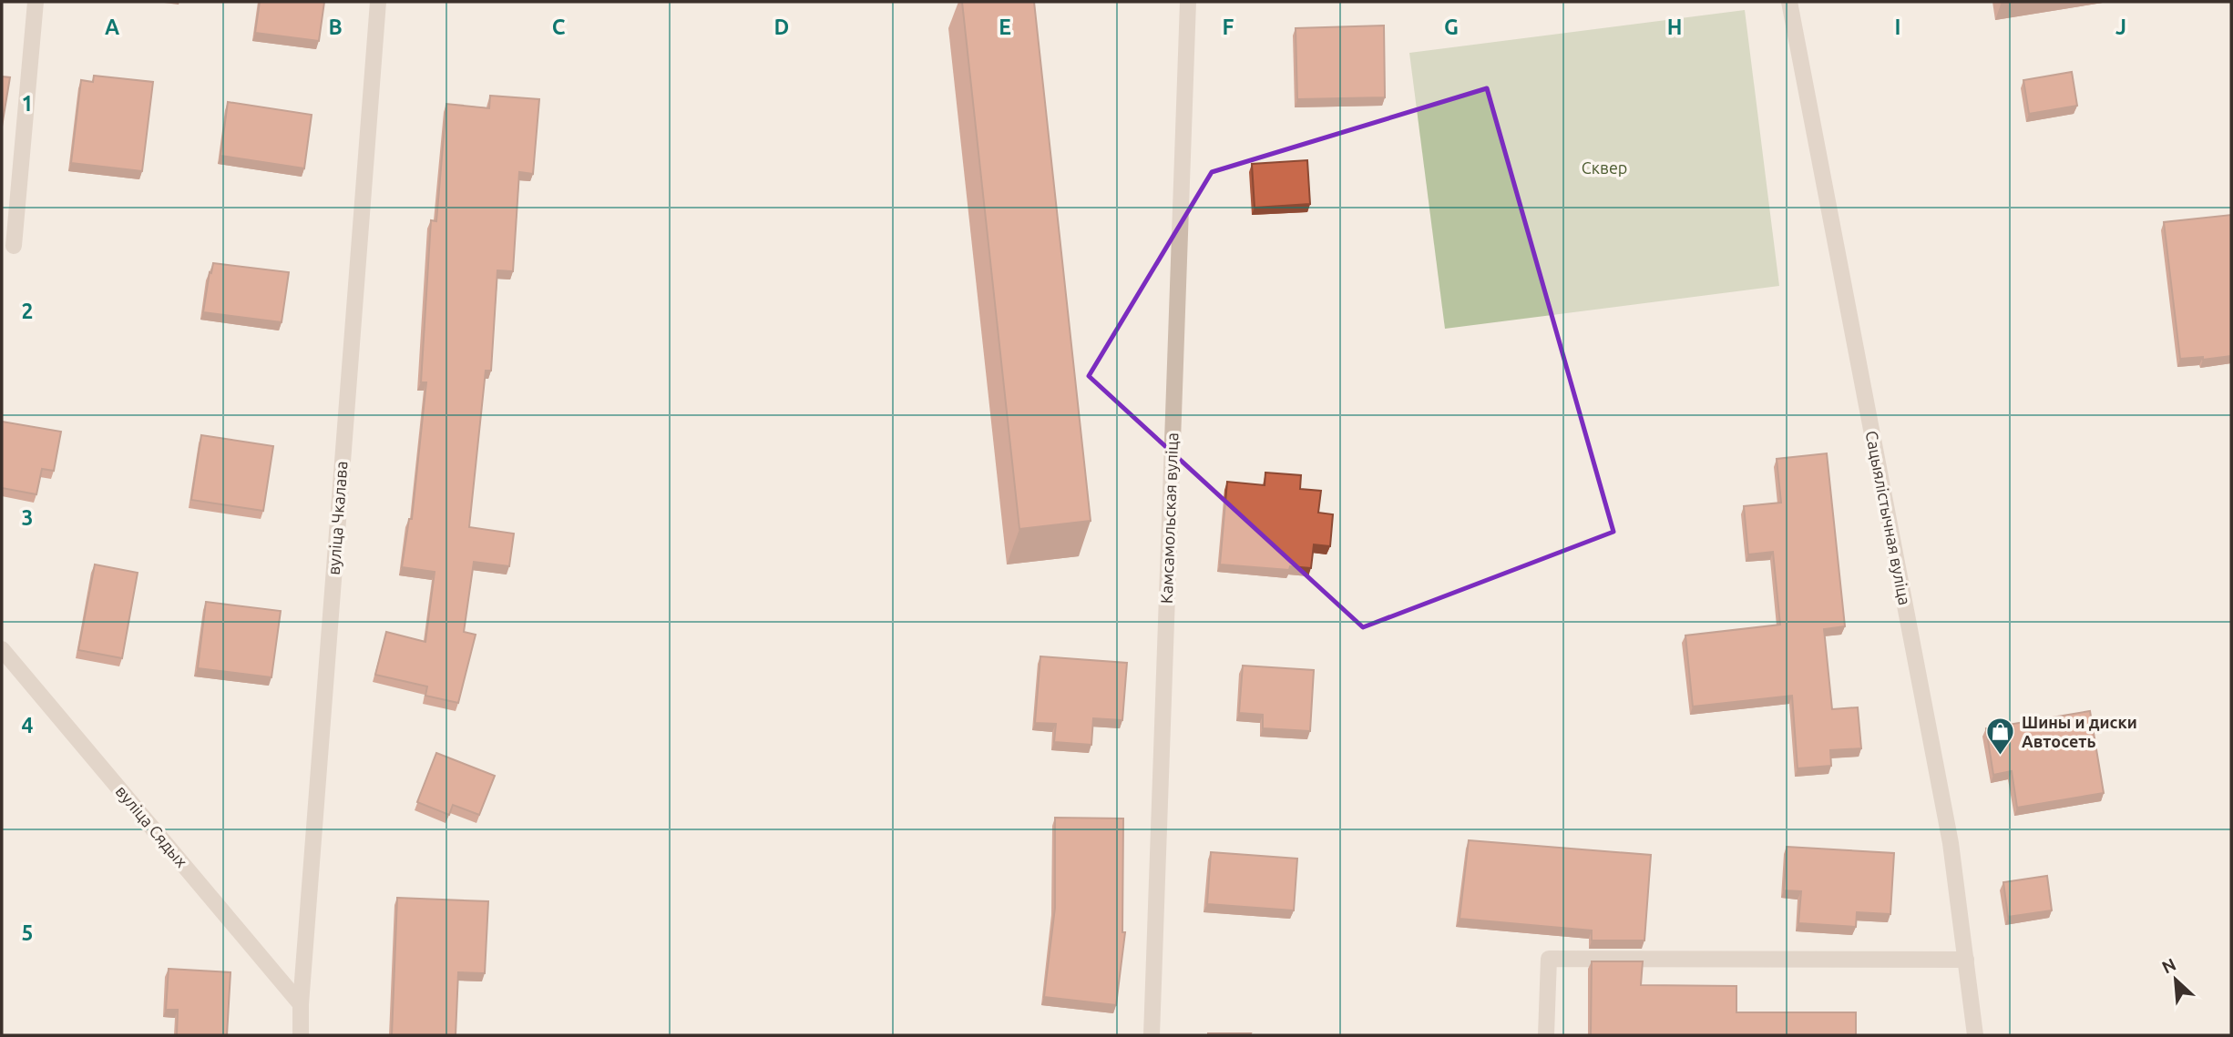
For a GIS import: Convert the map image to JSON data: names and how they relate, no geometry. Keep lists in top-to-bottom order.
{
  "streets": {
    "street": [
      "вуліца Чкалава",
      "Камсамольская вуліца",
      "Сацыялістычная вуліца",
      "вуліца Сядых"
    ]
  },
  "crossings": [
    ["вуліца Чкалава", "вуліца Сядых"]
  ],
  "parks": ["Сквер"],
  "places": {
    "shop": ["Шины и диски Автосеть"]
  },
  "north": "top left",
  "grid": {
    "columns": [
      "A",
      "B",
      "C",
      "D",
      "E",
      "F",
      "G",
      "H",
      "I",
      "J"
    ],
    "rows": [
      "1",
      "2",
      "3",
      "4",
      "5"
    ]
  }
}
